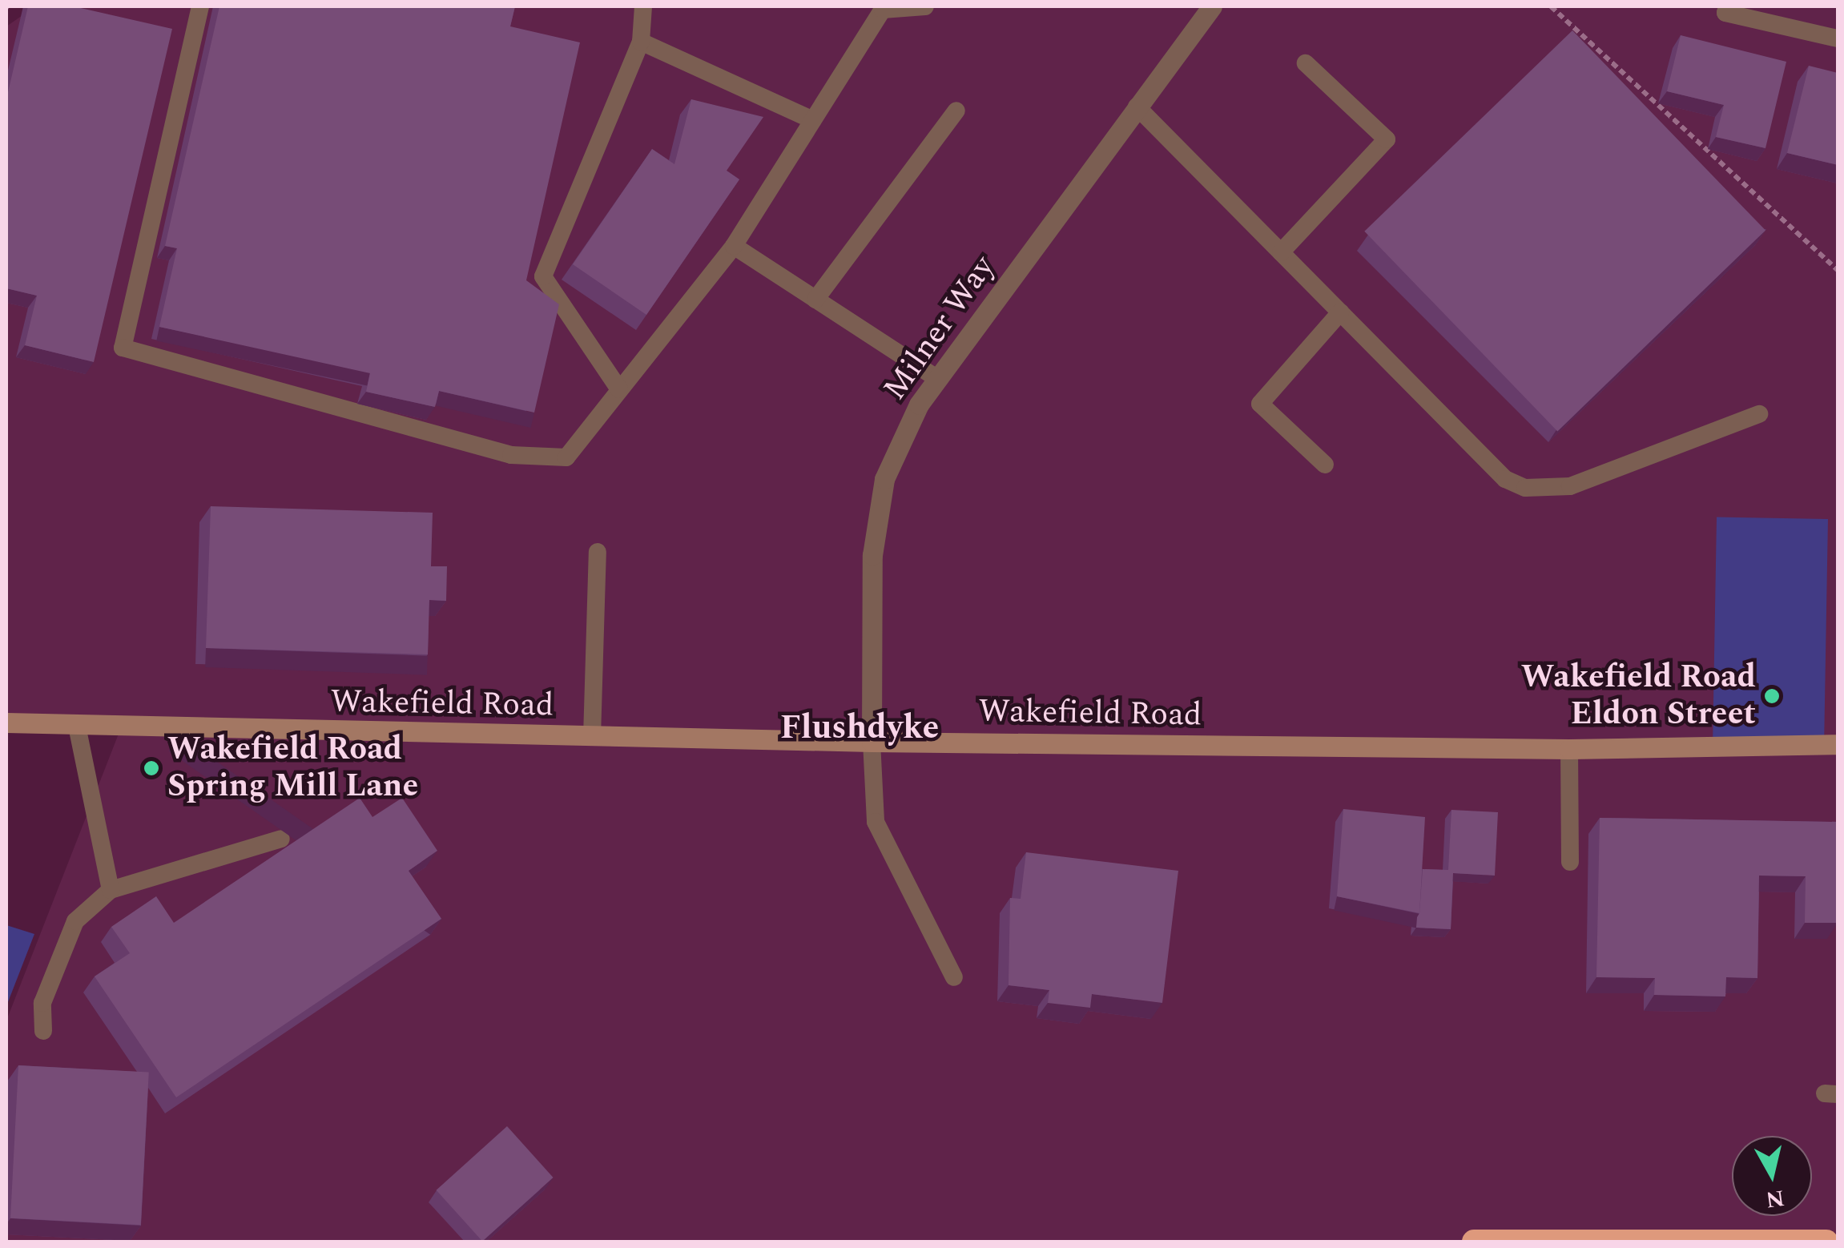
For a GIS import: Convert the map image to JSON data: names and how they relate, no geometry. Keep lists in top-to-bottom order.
{
  "streets": {
    "main road": ["Wakefield Road"],
    "street": ["Milner Way"]
  },
  "crossings": [
    ["Milner Way", "Wakefield Road"]
  ],
  "districts": ["Flushdyke"],
  "places": ["Wakefield Road Eldon Street", "Wakefield Road Spring Mill Lane"],
  "north": "bottom"
}
